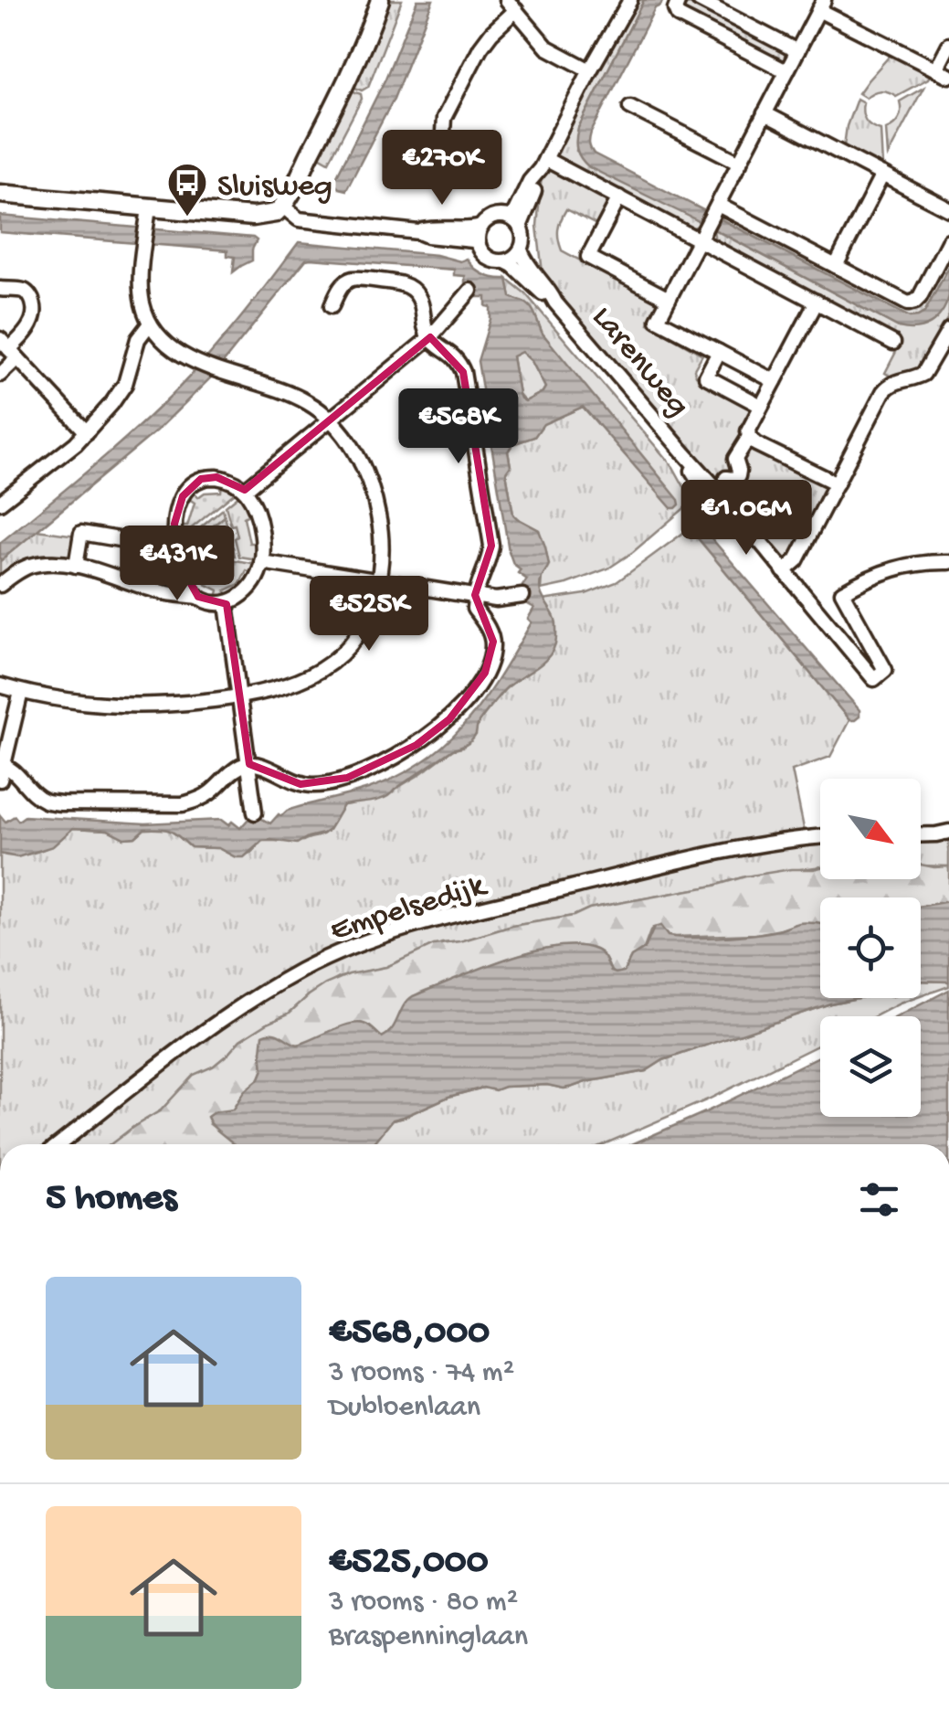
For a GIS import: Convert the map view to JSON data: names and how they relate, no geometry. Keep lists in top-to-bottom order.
{
  "streets": {
    "street": ["Larenweg", "Empelsedijk"]
  },
  "places": {
    "bus stop": ["Sluisweg"]
  },
  "north": "bottom right",
  "page": {
    "price": [
      "€270K",
      "€568K",
      "€1.06M",
      "€431K",
      "€525K"
    ],
    "heading": "5 homes",
    "list": [
      {
        "name": "€568,000",
        "note": "3 rooms · 74 m² · Dubloenlaan"
      },
      {
        "name": "€525,000",
        "note": "3 rooms · 80 m² · Braspenninglaan"
      }
    ]
  }
}
